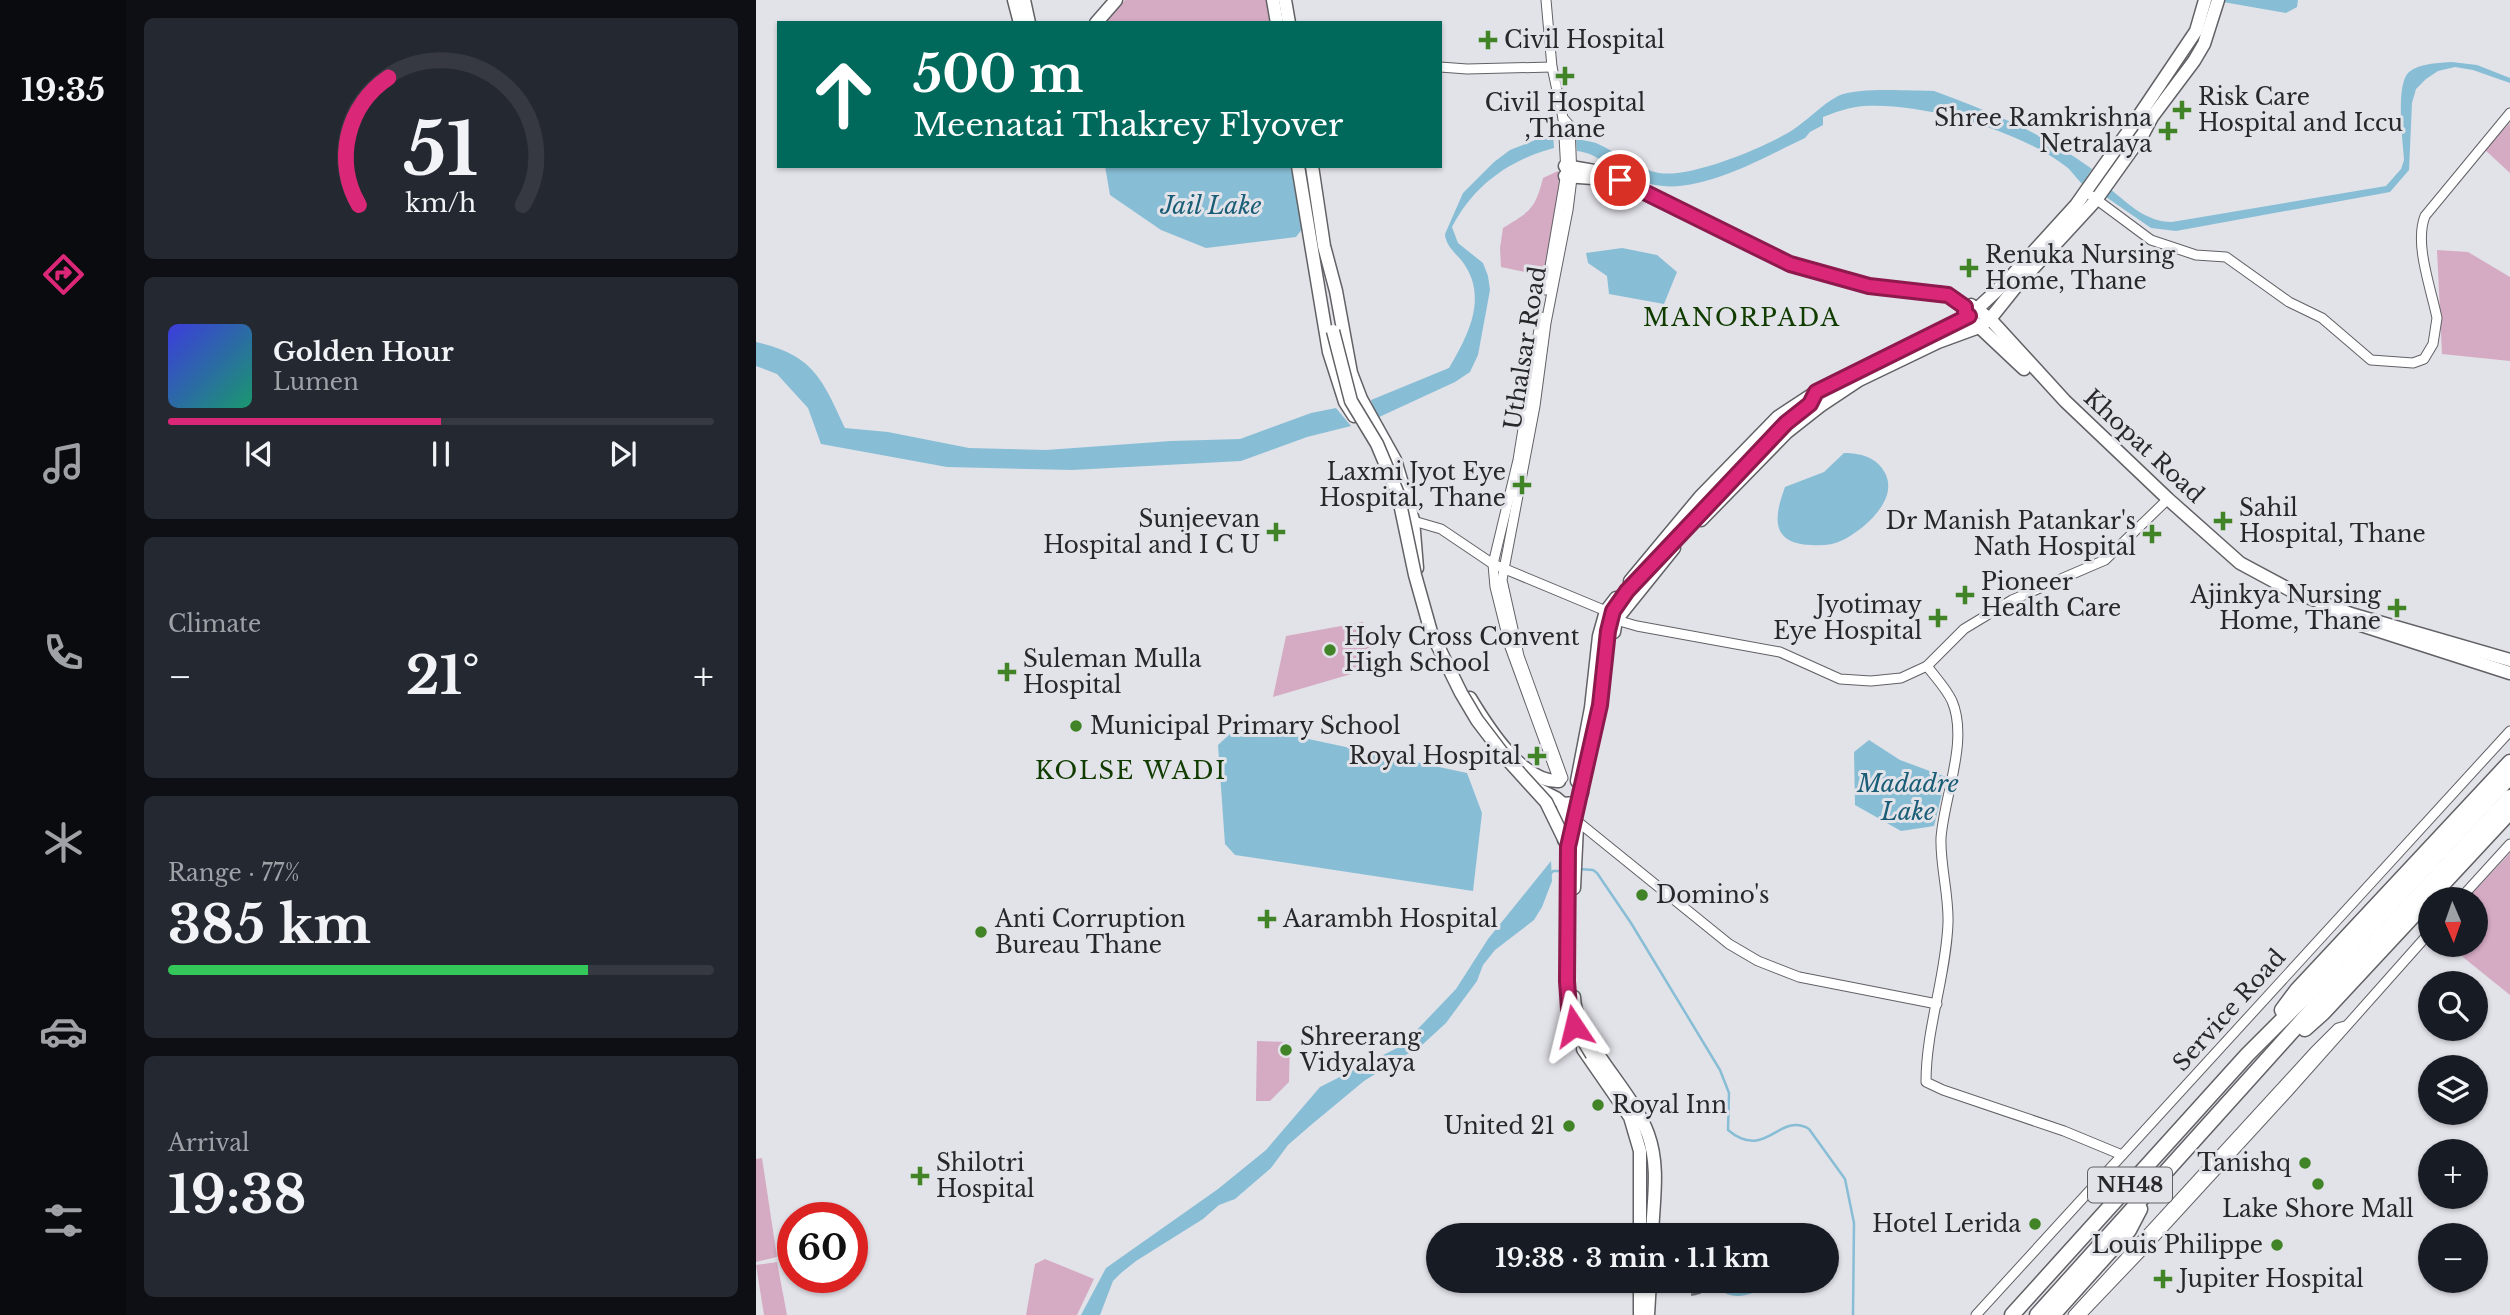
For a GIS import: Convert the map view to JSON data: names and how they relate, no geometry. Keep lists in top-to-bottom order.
{
  "streets": {
    "highway": ["NH48"],
    "main road": ["Khopat Road"],
    "street": ["Uthalsar Road", "Service Road"]
  },
  "districts": ["MANORPADA", "KOLSE WADI"],
  "water": ["Jail Lake", "Madadre Lake"],
  "places": {
    "health": [
      "Civil Hospital",
      "Civil Hospital ,Thane",
      "Risk Care Hospital and Iccu",
      "Shree Ramkrishna Netralaya",
      "Renuka Nursing Home, Thane",
      "Laxmi Jyot Eye Hospital, Thane",
      "Sahil Hospital, Thane",
      "Sunjeevan Hospital and I C U",
      "Dr Manish Patankar's Nath Hospital",
      "Pioneer Health Care",
      "Ajinkya Nursing Home, Thane",
      "Jyotimay Eye Hospital",
      "Suleman Mulla Hospital",
      "Royal Hospital",
      "Aarambh Hospital",
      "Shilotri Hospital",
      "Jupiter Hospital"
    ],
    "other": [
      "Holy Cross Convent High School",
      "Municipal Primary School",
      "Domino's",
      "Anti Corruption Bureau Thane",
      "Shreerang Vidyalaya",
      "Royal Inn",
      "United 21",
      "Tanishq",
      "Lake Shore Mall",
      "Hotel Lerida",
      "Louis Philippe"
    ]
  },
  "north": "bottom",
  "page": {
    "tabs": "19:35",
    "turn": ["500 m", "Meenatai Thakrey Flyover"],
    "song": ["Golden Hour", "Lumen"],
    "tile": [
      "Climate",
      ["Range · 77%", "385 km"],
      ["Arrival", "19:38"]
    ],
    "heat": ["−", "21°", "+"],
    "map_buttons": ["+", "−"],
    "limit": "60",
    "trip": "19:38 · 3 min · 1.1 km",
    "gauge": ["51", "km/h"]
  }
}
